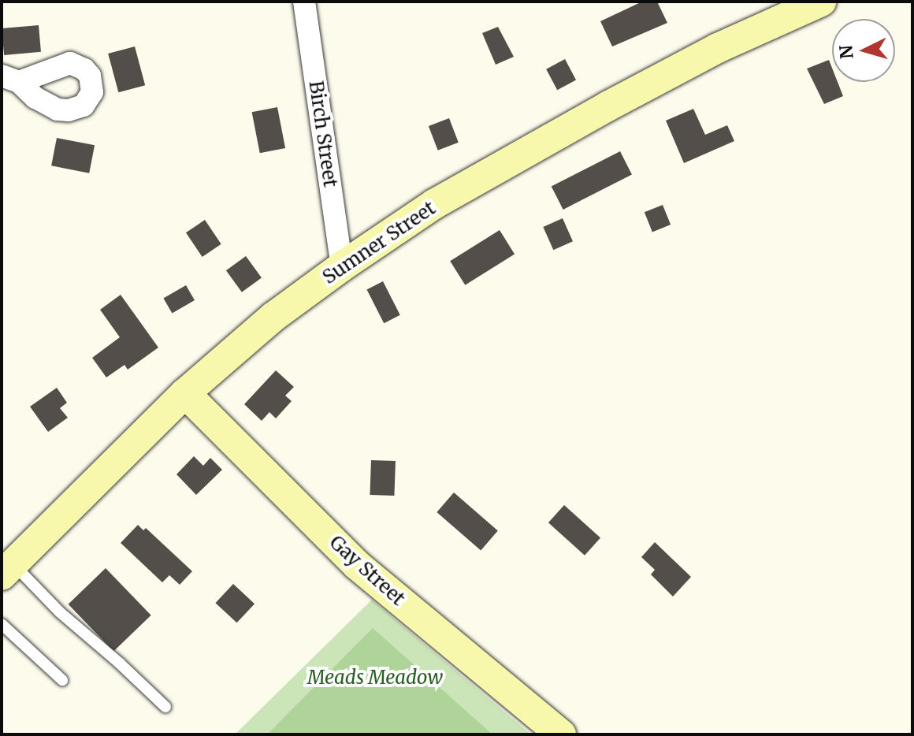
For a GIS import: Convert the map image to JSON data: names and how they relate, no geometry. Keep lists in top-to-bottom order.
{
  "streets": {
    "main road": ["Sumner Street", "Gay Street"],
    "street": ["Birch Street"]
  },
  "crossings": [
    ["Birch Street", "Sumner Street"],
    ["Sumner Street", "Gay Street"]
  ],
  "parks": ["Meads Meadow"],
  "north": "left"
}
